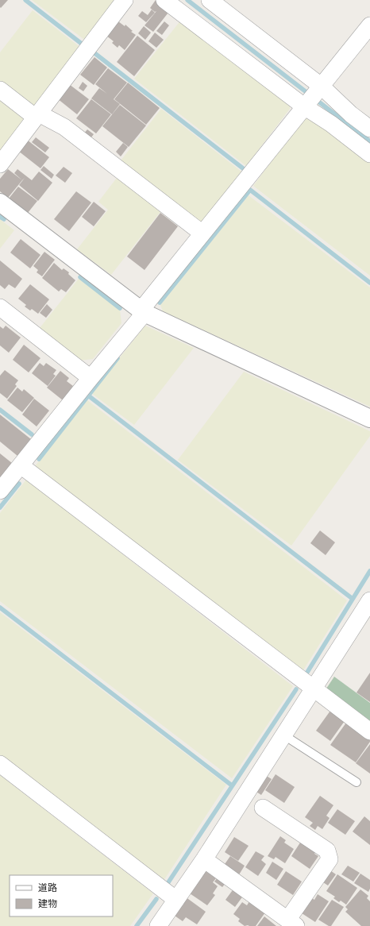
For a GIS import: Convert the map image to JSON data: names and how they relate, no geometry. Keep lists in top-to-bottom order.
{
  "legend": ["道路", "建物"]
}
